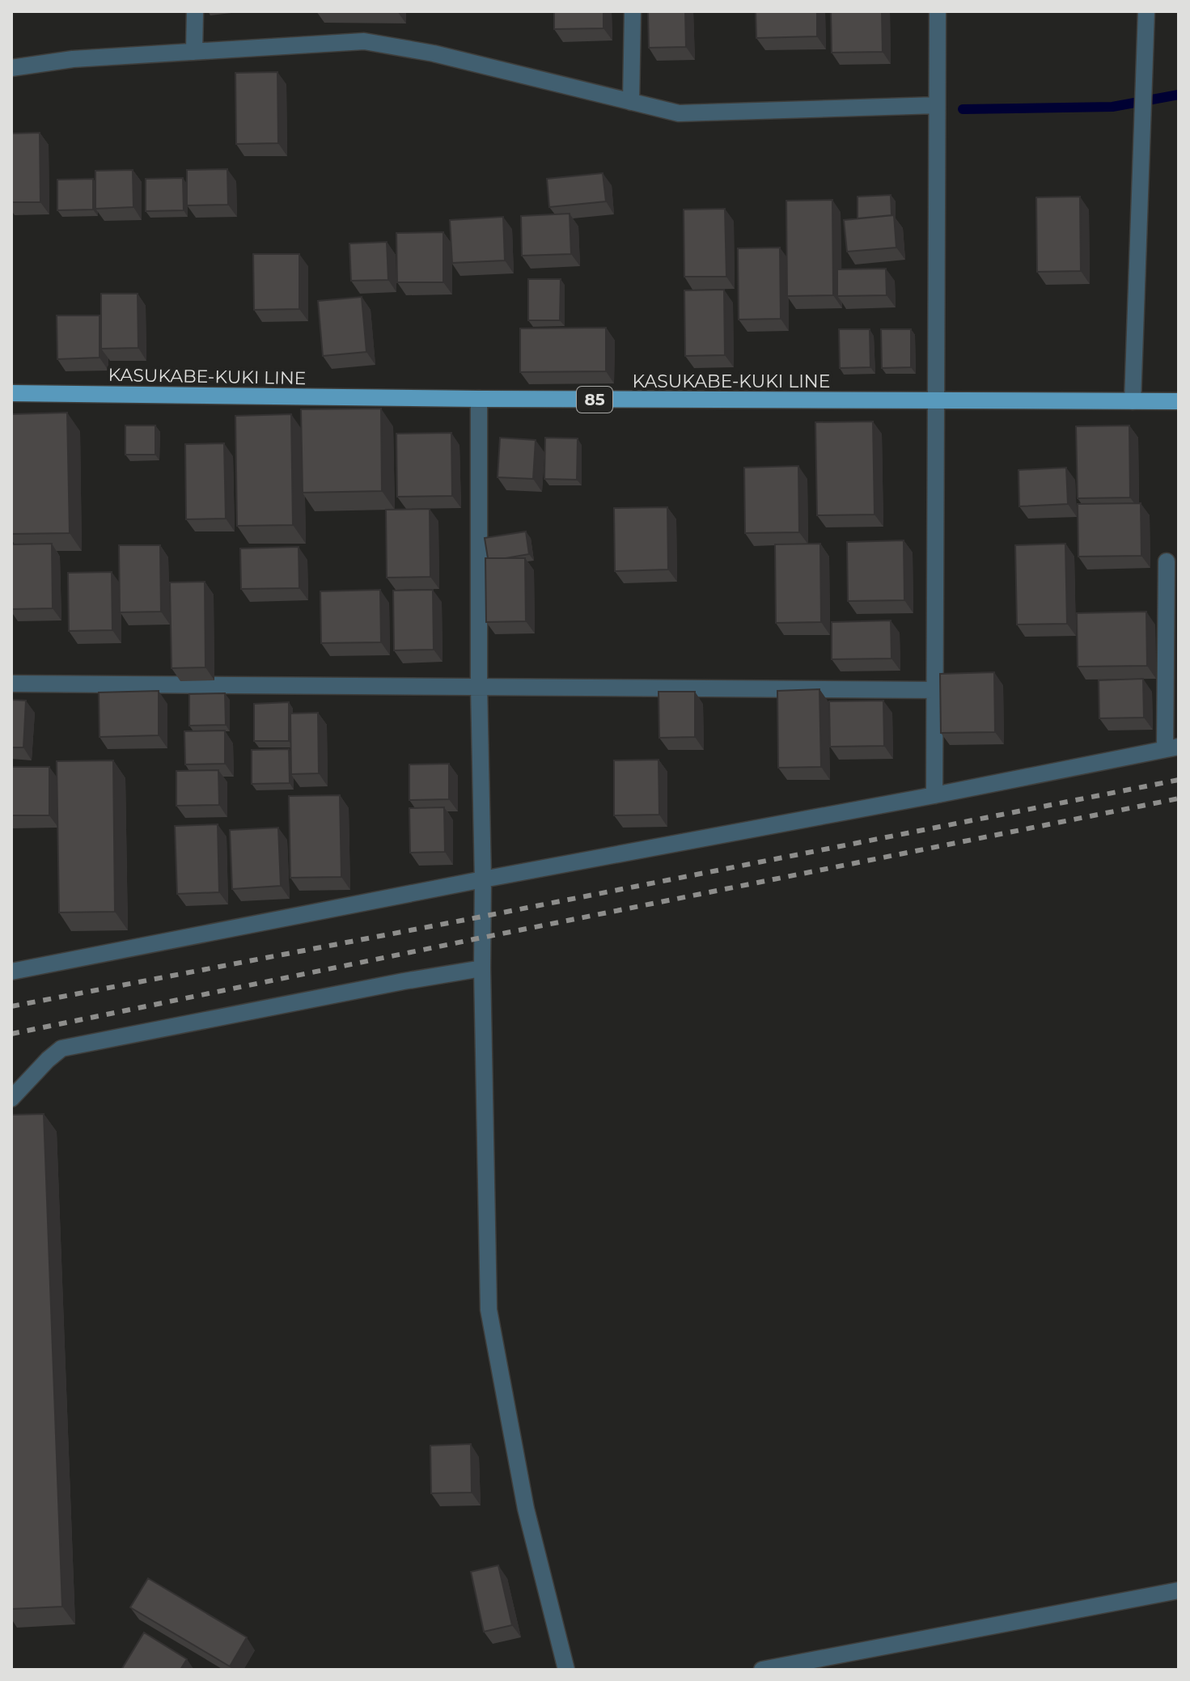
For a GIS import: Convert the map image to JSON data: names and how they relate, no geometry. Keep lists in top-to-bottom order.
{
  "streets": {
    "main road": ["KASUKABE-KUKI LINE", "85"]
  }
}
